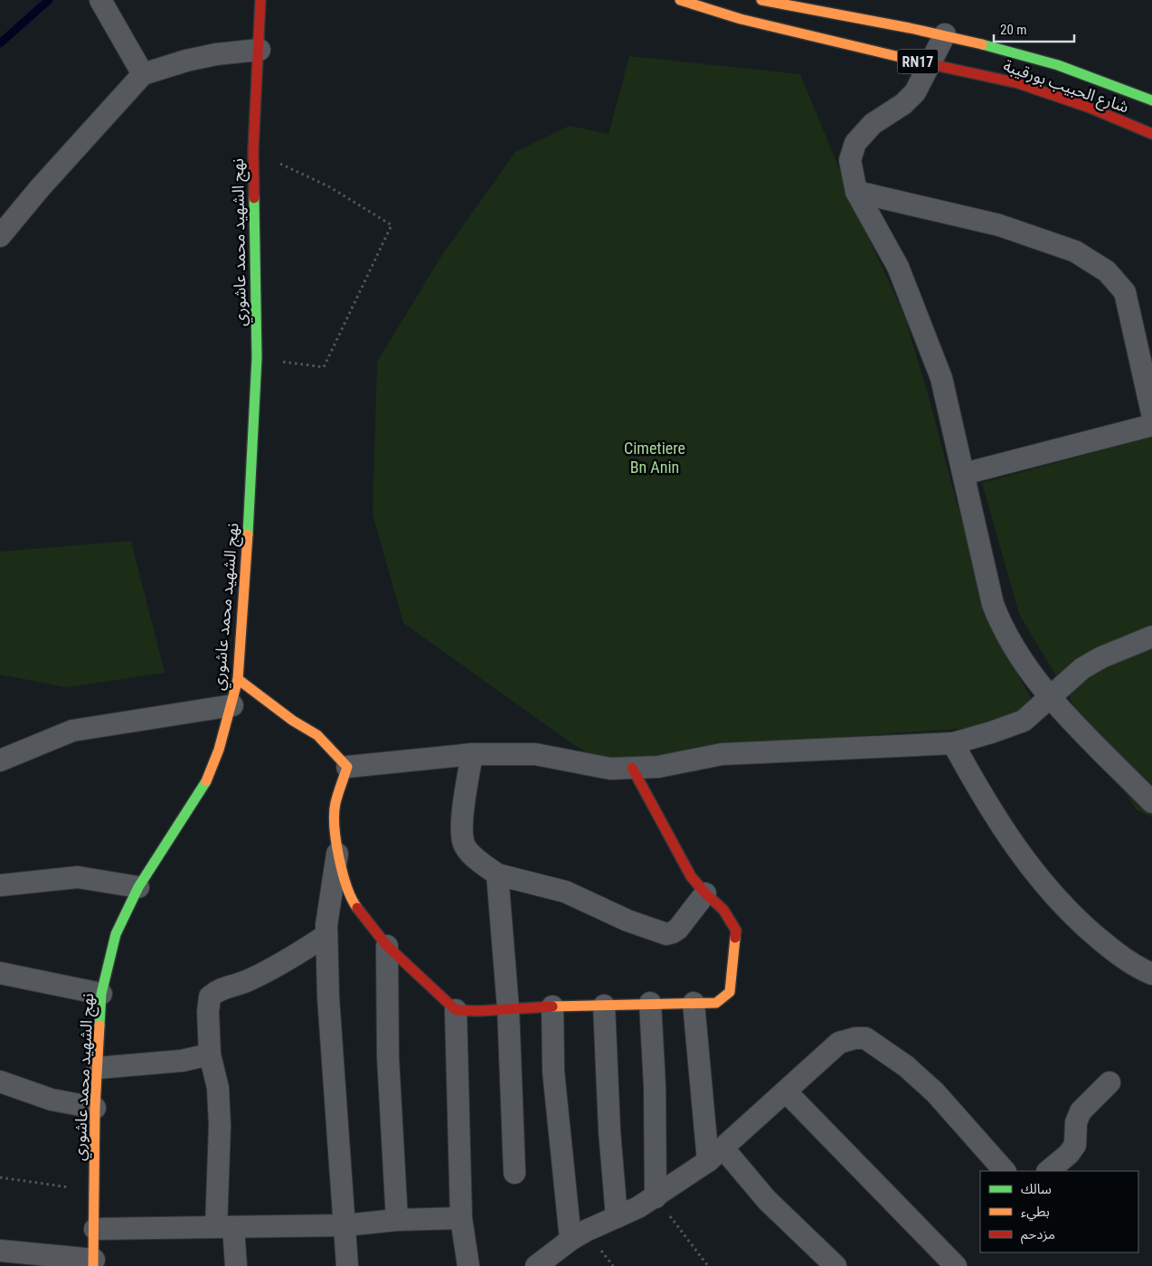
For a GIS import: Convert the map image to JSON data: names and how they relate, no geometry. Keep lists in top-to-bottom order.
{
  "streets": {
    "main road": ["RN17", "شارع الحبيب بورقيبة", "نهج الشهيد محمد عاشوري"]
  },
  "parks": ["Cimetiere Bn Anin"],
  "legend": ["سالك", "بطيء", "مزدحم"],
  "scale_bar": "20 m"
}
